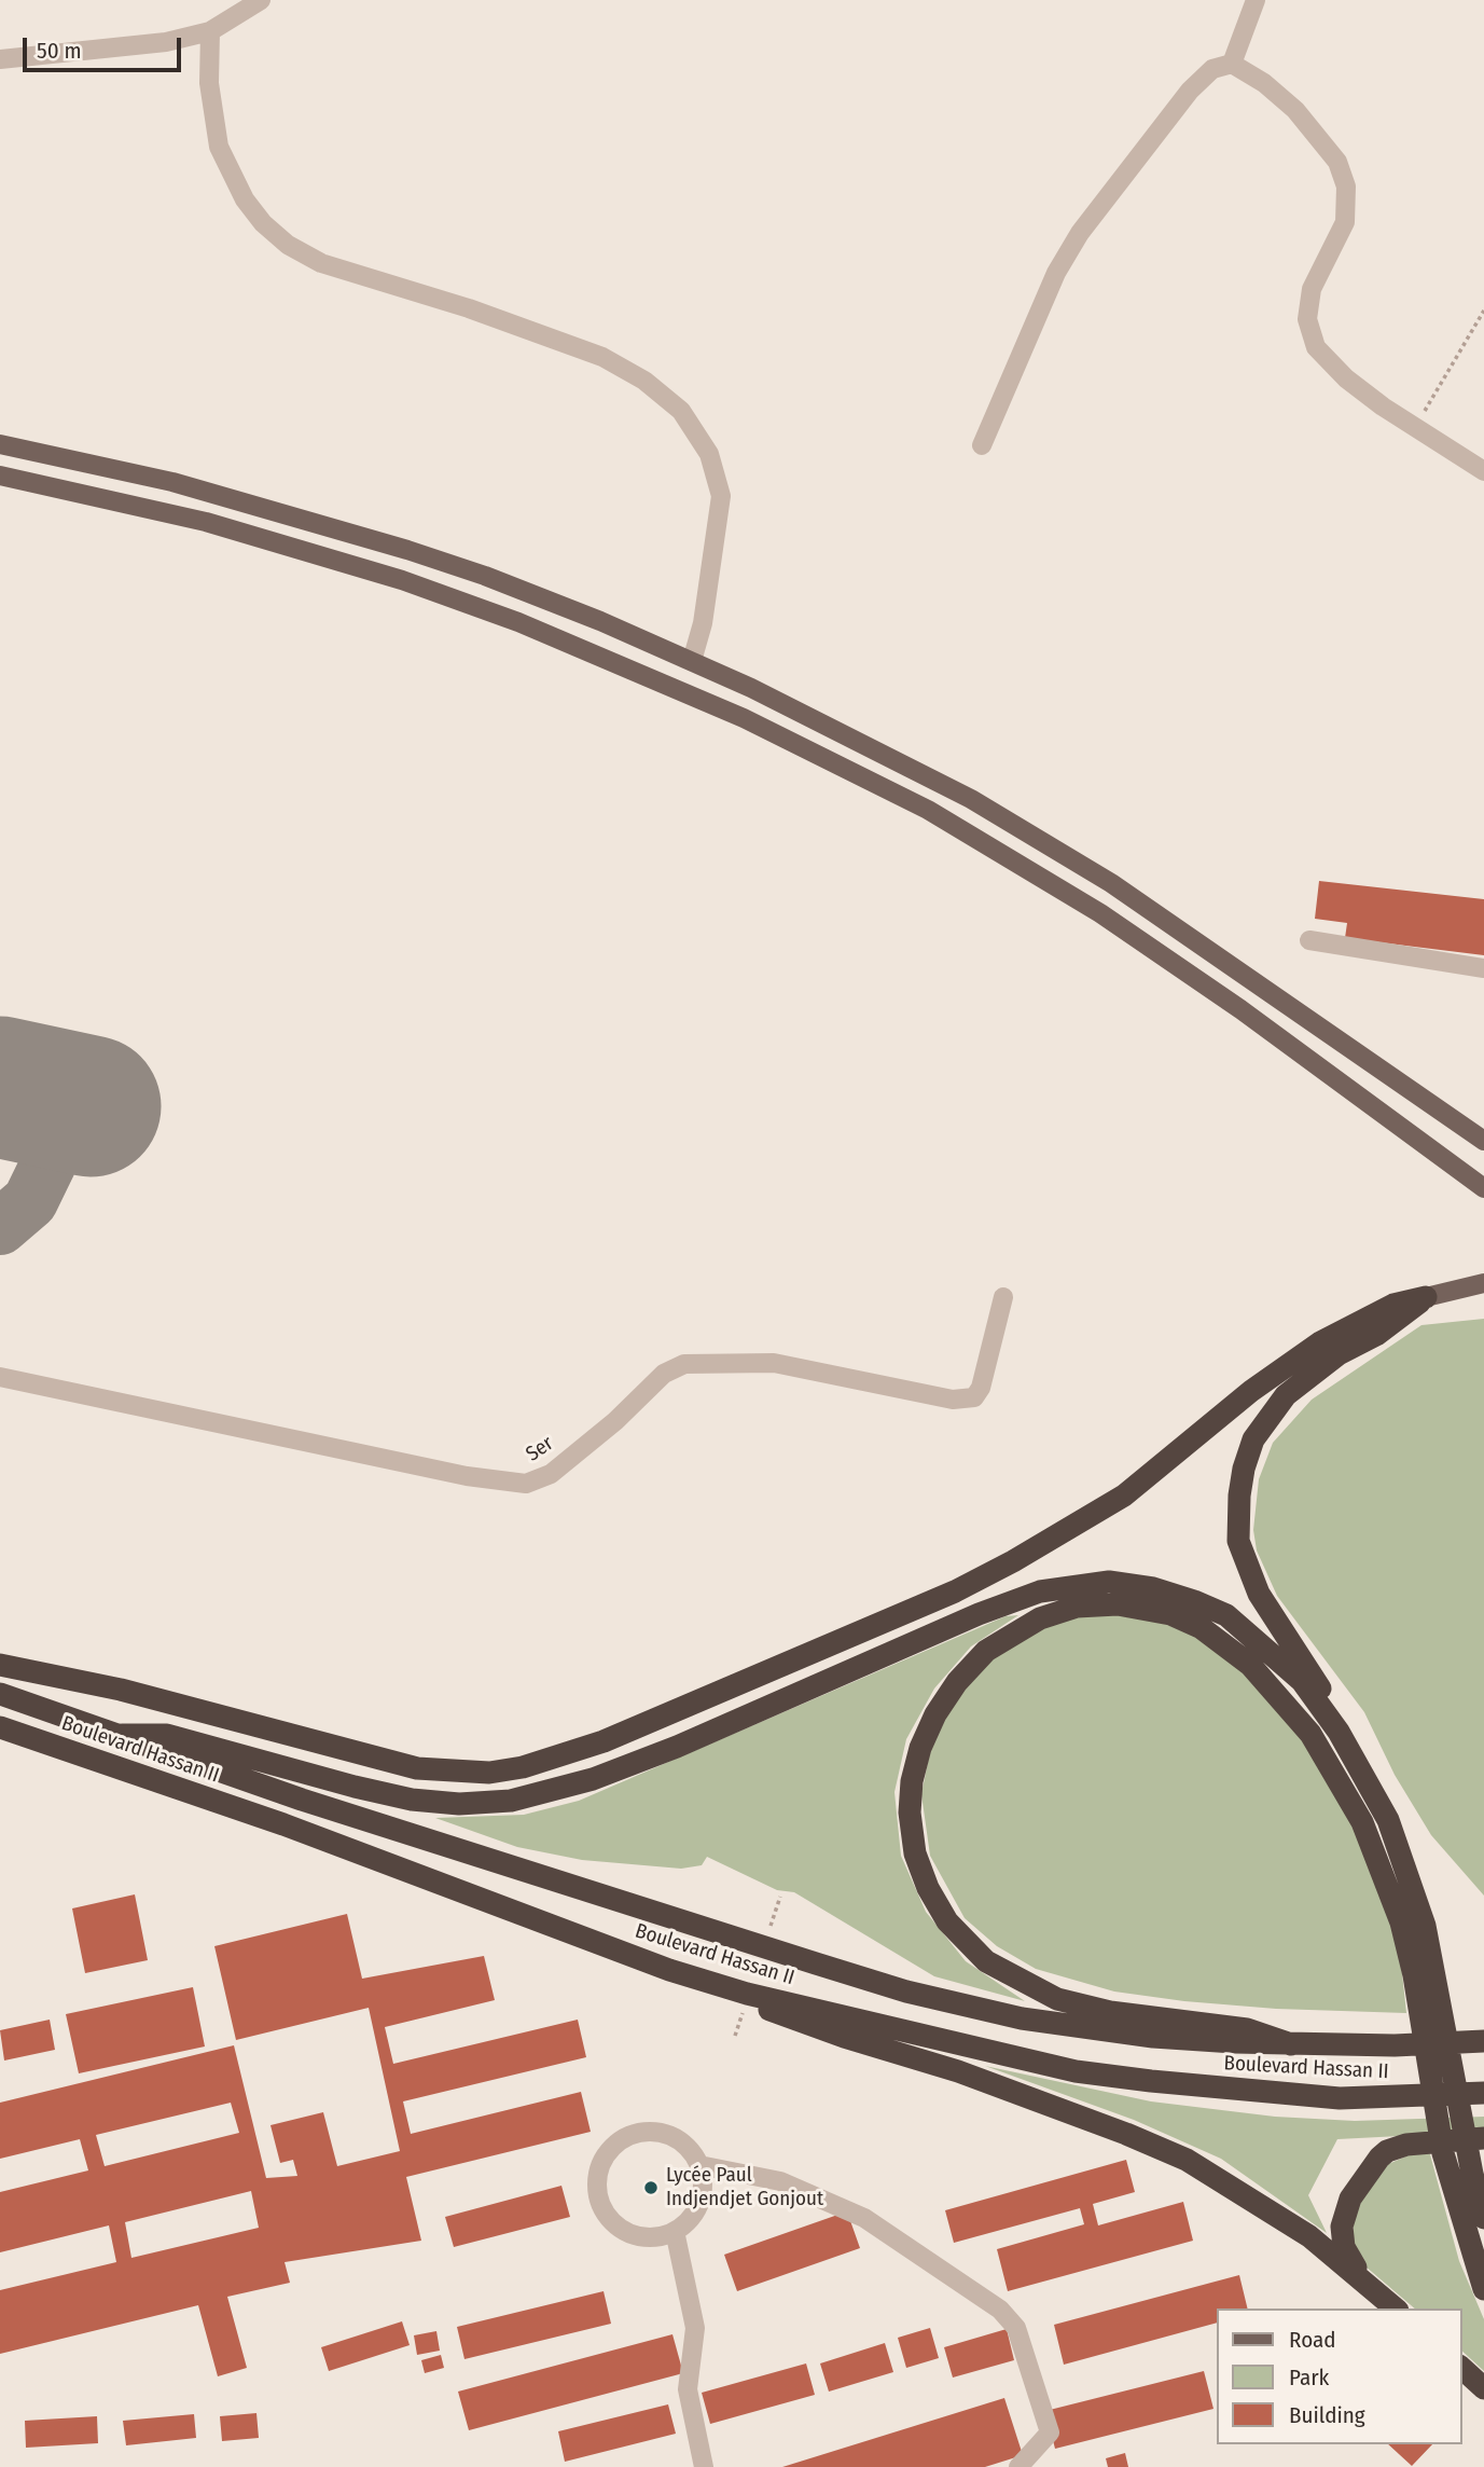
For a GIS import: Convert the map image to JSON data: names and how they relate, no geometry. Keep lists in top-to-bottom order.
{
  "streets": {
    "highway": ["Boulevard Hassan II"],
    "street": ["Ser"]
  },
  "places": ["Lycée Paul Indjendjet Gonjout"],
  "legend": ["Road", "Park", "Building"],
  "scale_bar": "50 m"
}
